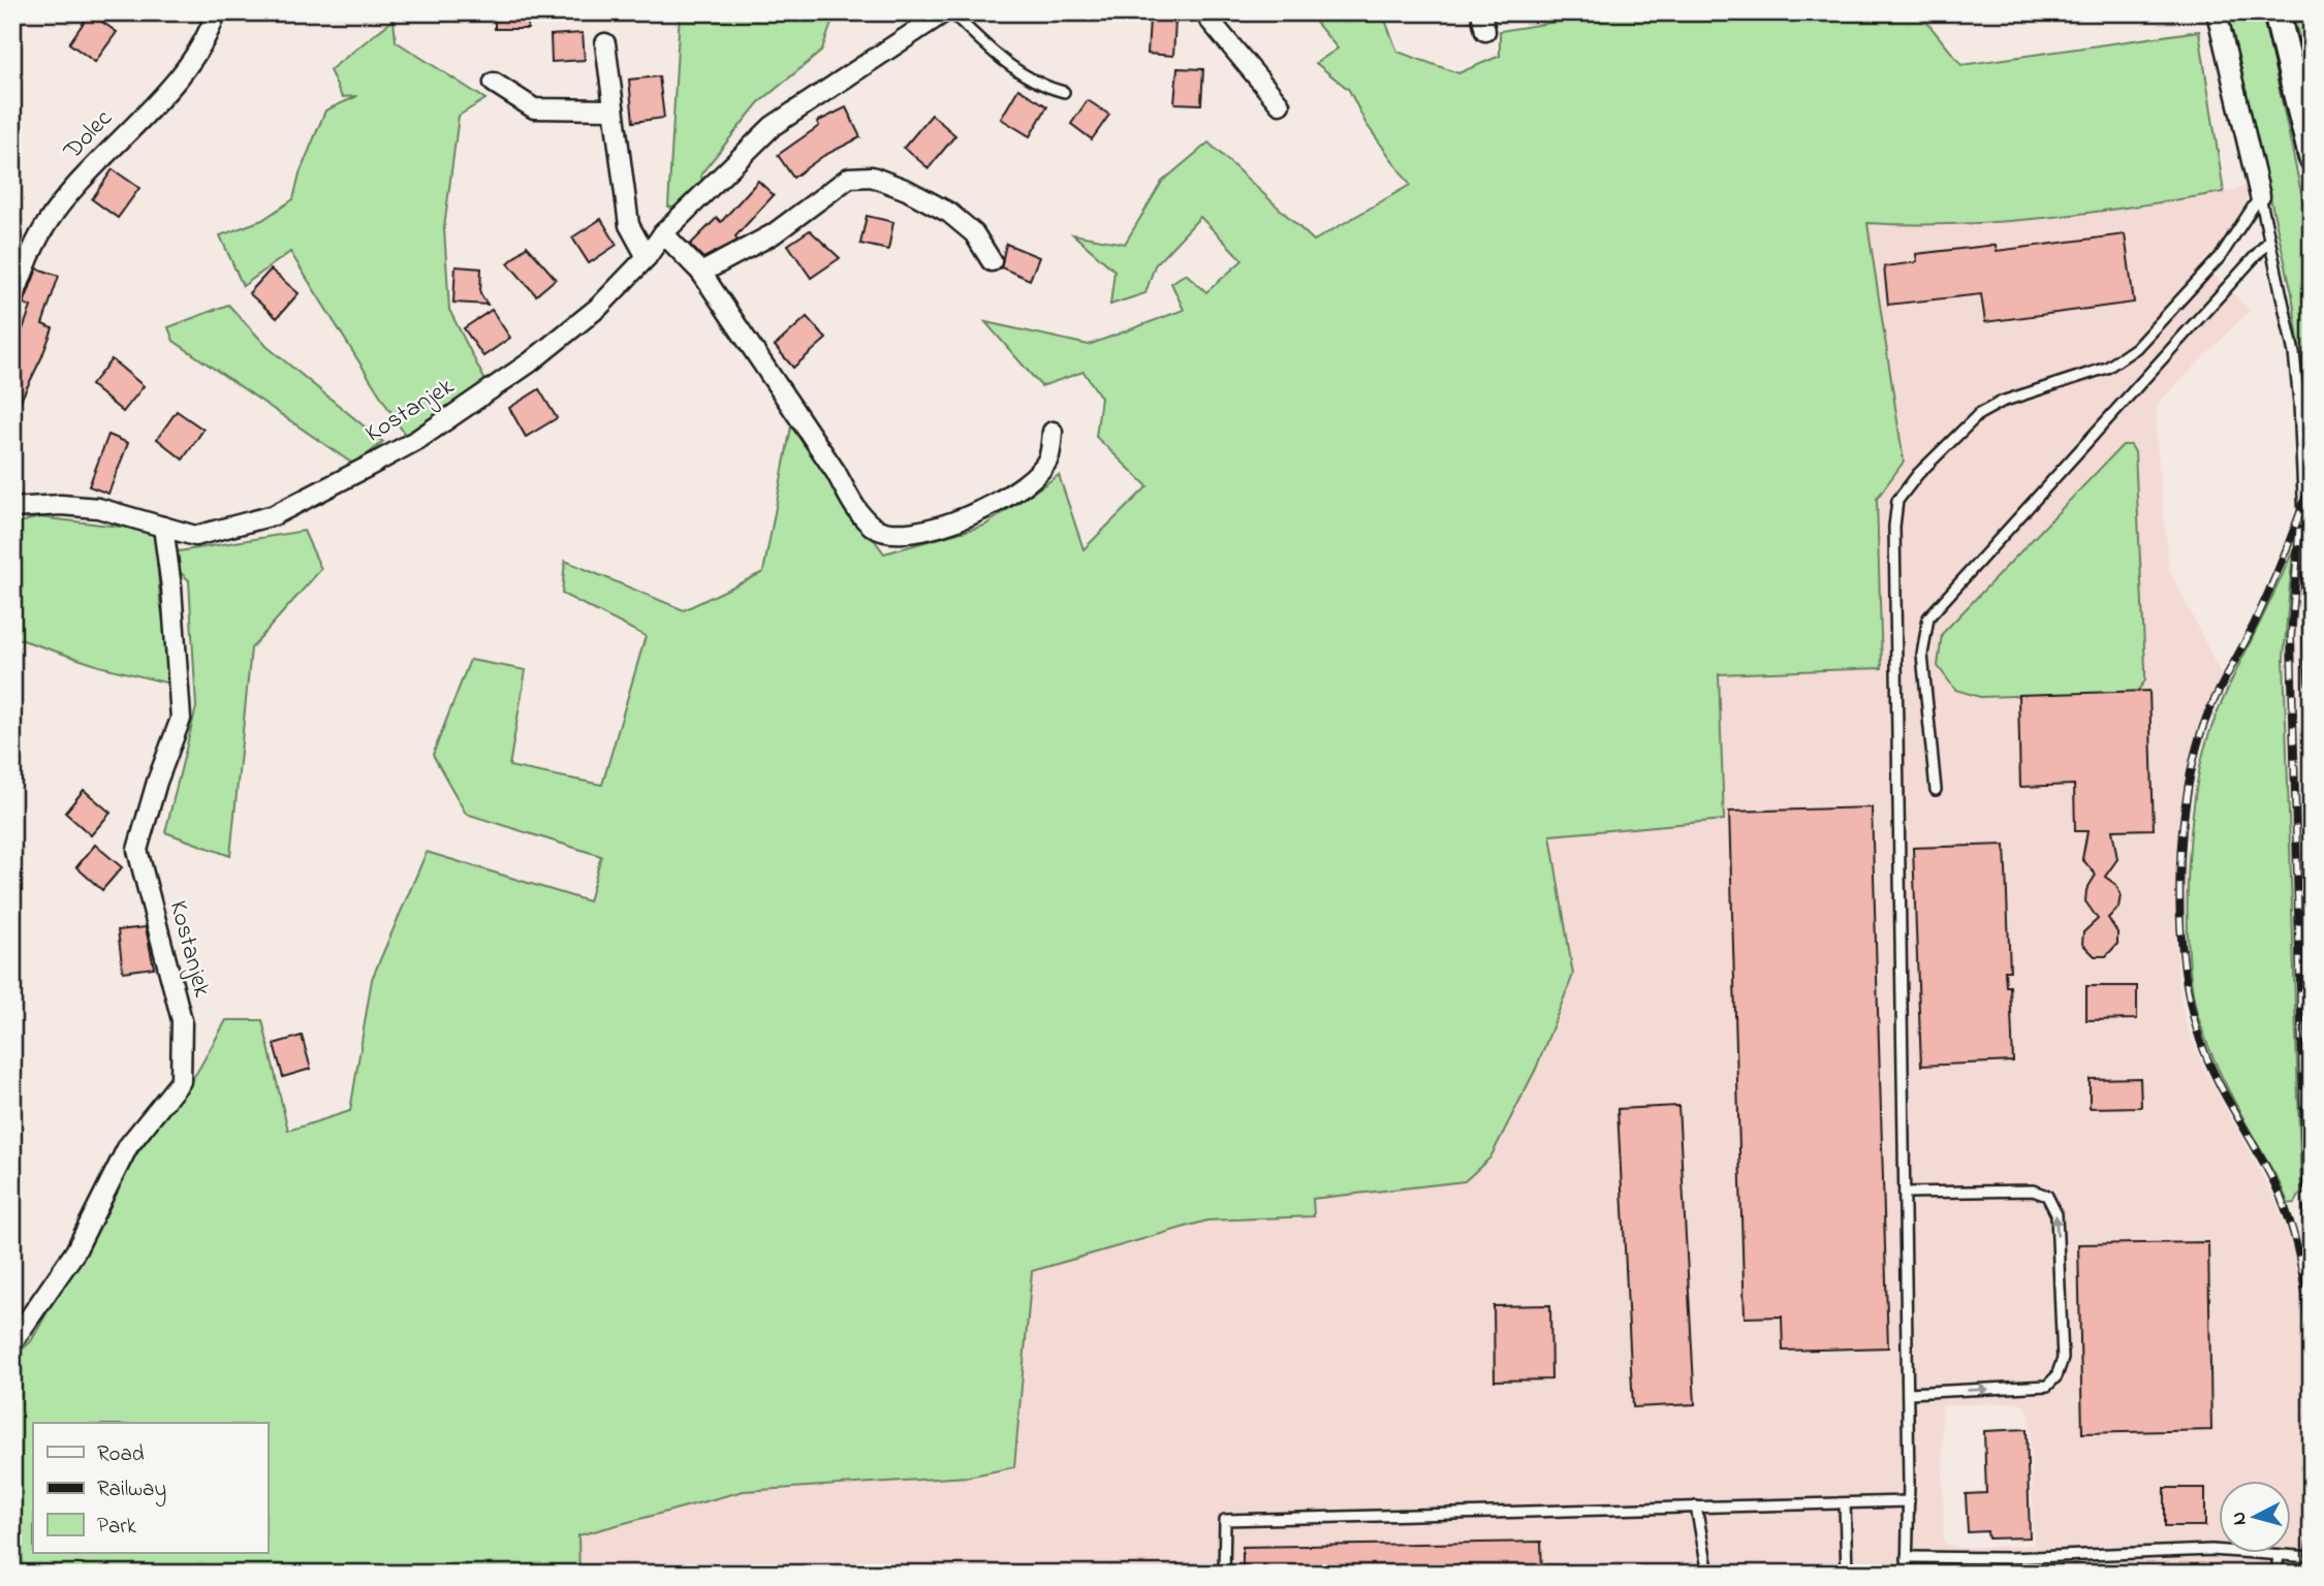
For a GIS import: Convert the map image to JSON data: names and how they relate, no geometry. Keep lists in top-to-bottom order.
{
  "streets": {
    "street": ["Dolec", "Kostanjek"]
  },
  "legend": ["Road", "Railway", "Park"],
  "north": "left"
}
